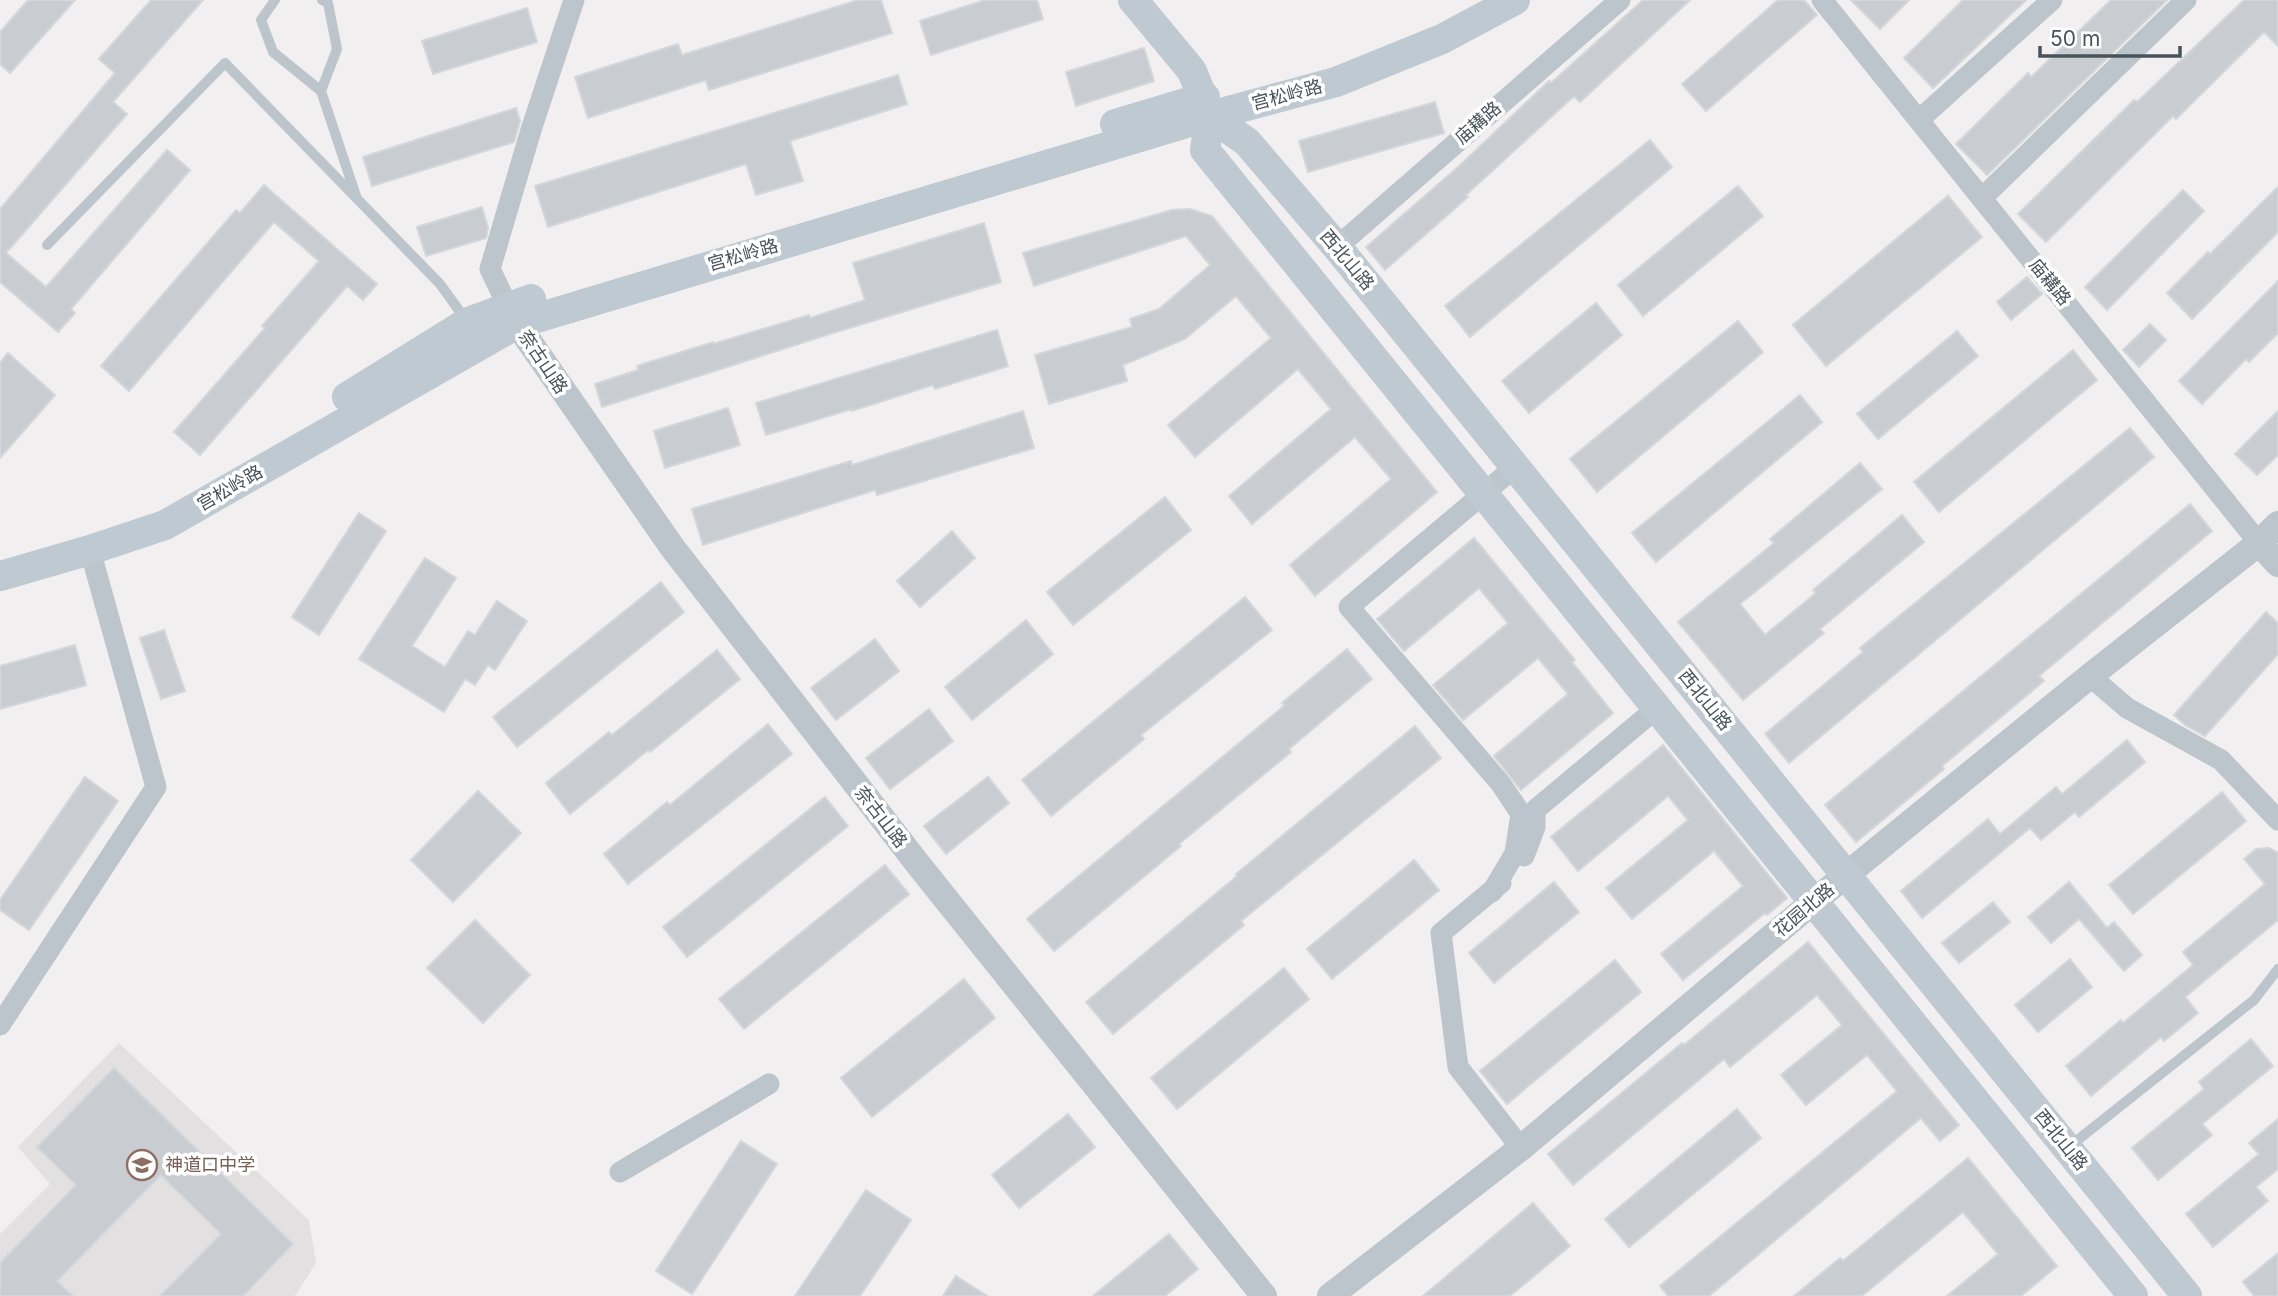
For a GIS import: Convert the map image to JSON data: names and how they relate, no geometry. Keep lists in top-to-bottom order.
{
  "streets": {
    "main road": ["宫松岭路", "西北山路"],
    "street": ["庙耩路", "奈古山路", "花园北路"]
  },
  "crossings": [
    ["宫松岭路", "西北山路"],
    ["宫松岭路", "奈古山路"],
    ["庙耩路", "西北山路"],
    ["庙耩路", "花园北路"],
    ["西北山路", "花园北路"]
  ],
  "places": {
    "school or university": ["神道口中学"]
  },
  "scale_bar": "50 m"
}
